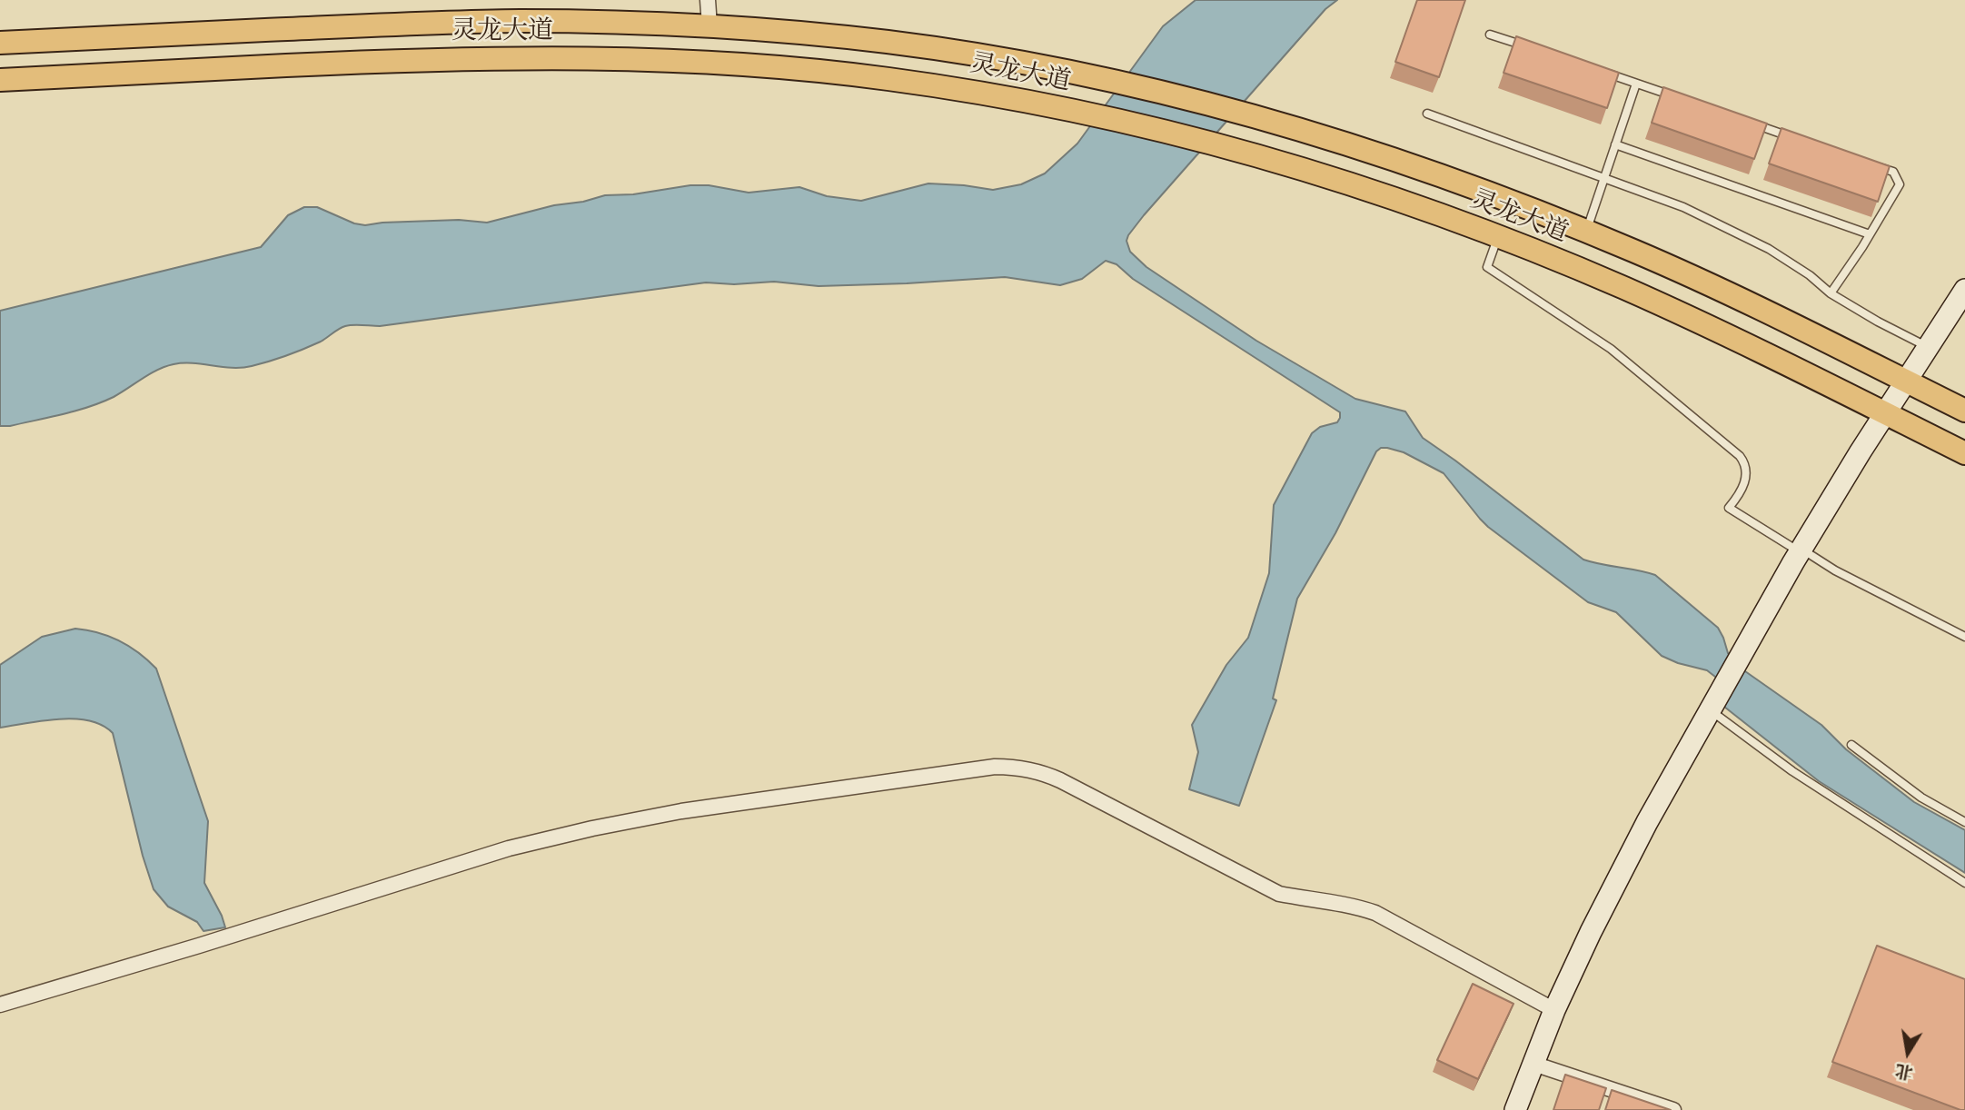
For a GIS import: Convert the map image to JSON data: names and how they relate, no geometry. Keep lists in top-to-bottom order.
{
  "streets": {
    "main road": ["灵龙大道"]
  },
  "north": "bottom"
}
